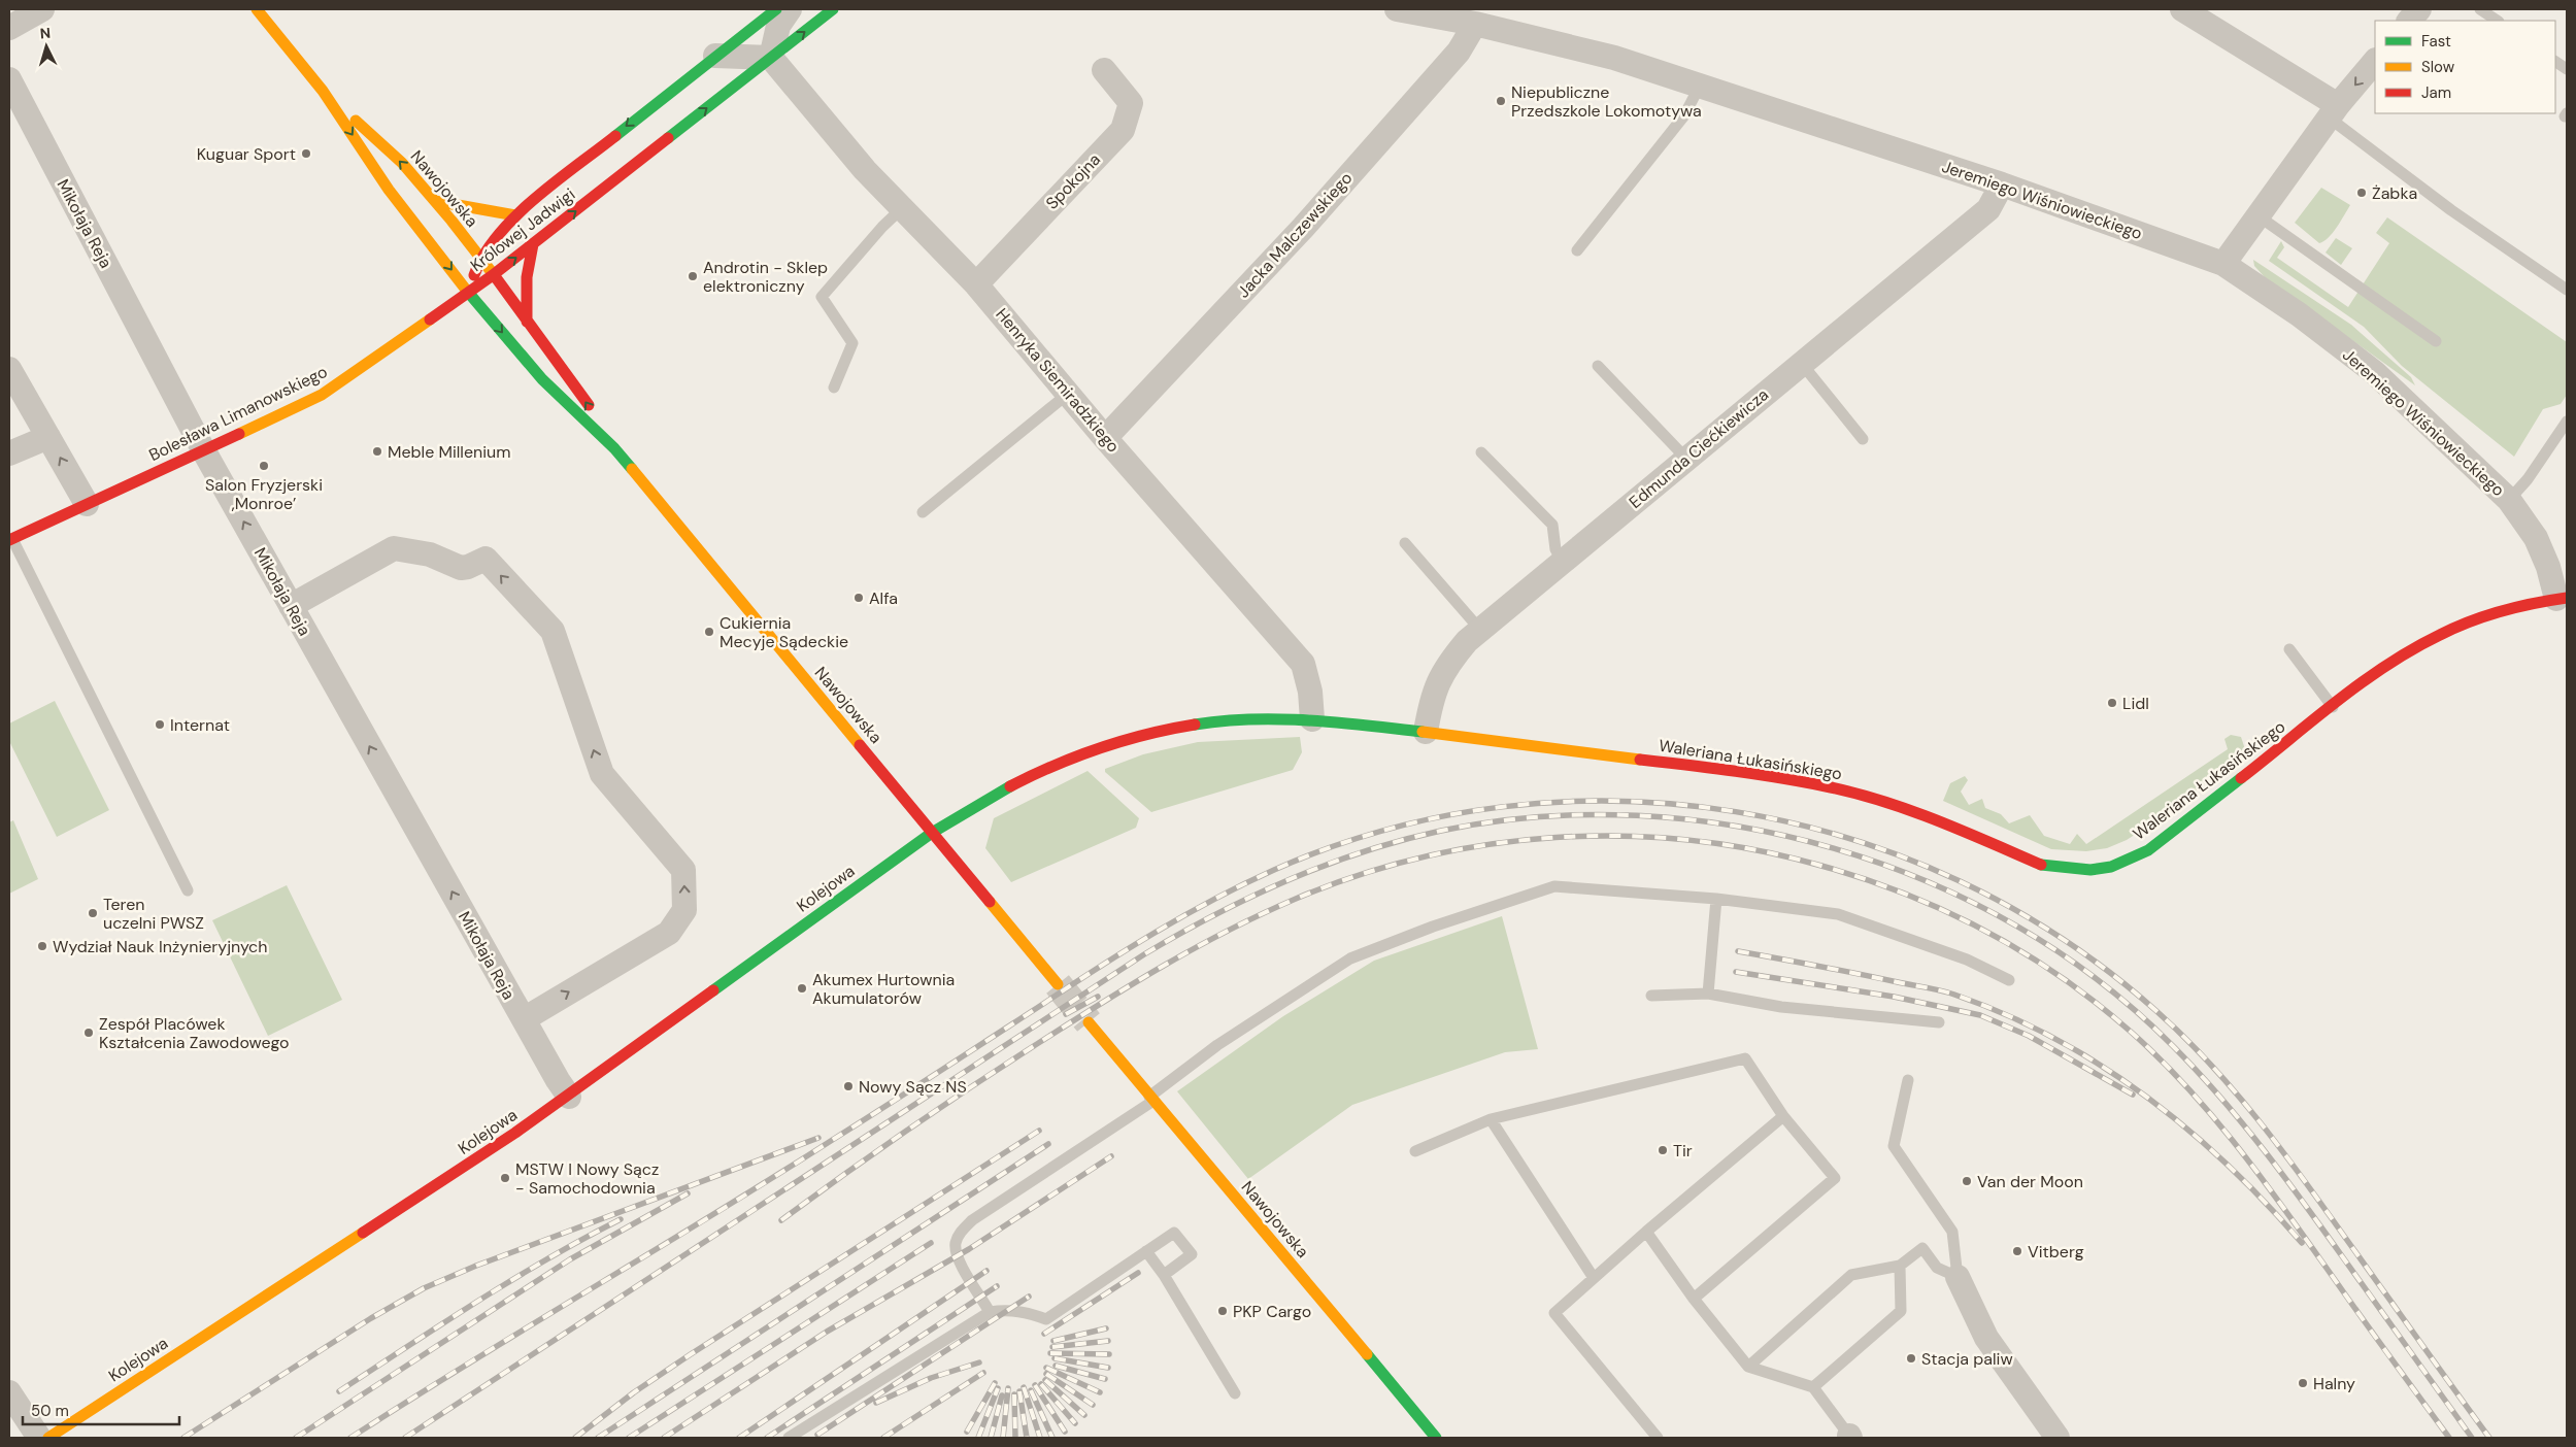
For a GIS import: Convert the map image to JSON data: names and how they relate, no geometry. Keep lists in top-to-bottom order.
{
  "streets": {
    "street": [
      "Spokojna",
      "Nawojowska",
      "Jeremiego Wiśniowieckiego",
      "Mikołaja Reja",
      "Królowej Jadwigi",
      "Jacka Malczewskiego",
      "Henryka Siemiradzkiego",
      "Bolesława Limanowskiego",
      "Edmunda Ciećkiewicza",
      "Waleriana Łukasińskiego",
      "Kolejowa"
    ]
  },
  "crossings": [
    ["Spokojna", "Henryka Siemiradzkiego"],
    ["Nawojowska", "Królowej Jadwigi"],
    ["Nawojowska", "Bolesława Limanowskiego"],
    ["Nawojowska", "Waleriana Łukasińskiego"],
    ["Nawojowska", "Kolejowa"],
    ["Jeremiego Wiśniowieckiego", "Jacka Malczewskiego"],
    ["Jeremiego Wiśniowieckiego", "Edmunda Ciećkiewicza"],
    ["Jeremiego Wiśniowieckiego", "Waleriana Łukasińskiego"],
    ["Mikołaja Reja", "Bolesława Limanowskiego"],
    ["Mikołaja Reja", "Kolejowa"],
    ["Królowej Jadwigi", "Henryka Siemiradzkiego"],
    ["Królowej Jadwigi", "Bolesława Limanowskiego"],
    ["Jacka Malczewskiego", "Henryka Siemiradzkiego"],
    ["Henryka Siemiradzkiego", "Waleriana Łukasińskiego"],
    ["Edmunda Ciećkiewicza", "Waleriana Łukasińskiego"],
    ["Waleriana Łukasińskiego", "Kolejowa"]
  ],
  "one_way": ["Mikołaja Reja"],
  "places": [
    "Niepubliczne Przedszkole Lokomotywa",
    "Kuguar Sport",
    "Żabka",
    "Androtin - Sklep elektroniczny",
    "Meble Millenium",
    "Salon Fryzjerski ‚Monroe’",
    "Alfa",
    "Cukiernia Mecyje Sądeckie",
    "Lidl",
    "Internat",
    "Teren uczelni PWSZ",
    "Wydział Nauk Inżynieryjnych",
    "Akumex Hurtownia Akumulatorów",
    "Zespół Placówek Kształcenia Zawodowego",
    "Nowy Sącz NS",
    "Tir",
    "MSTW I Nowy Sącz - Samochodownia",
    "Van der Moon",
    "Vitberg",
    "PKP Cargo",
    "Stacja paliw",
    "Halny"
  ],
  "legend": ["Fast", "Slow", "Jam"],
  "scale_bar": "50 m",
  "north": "top"
}
